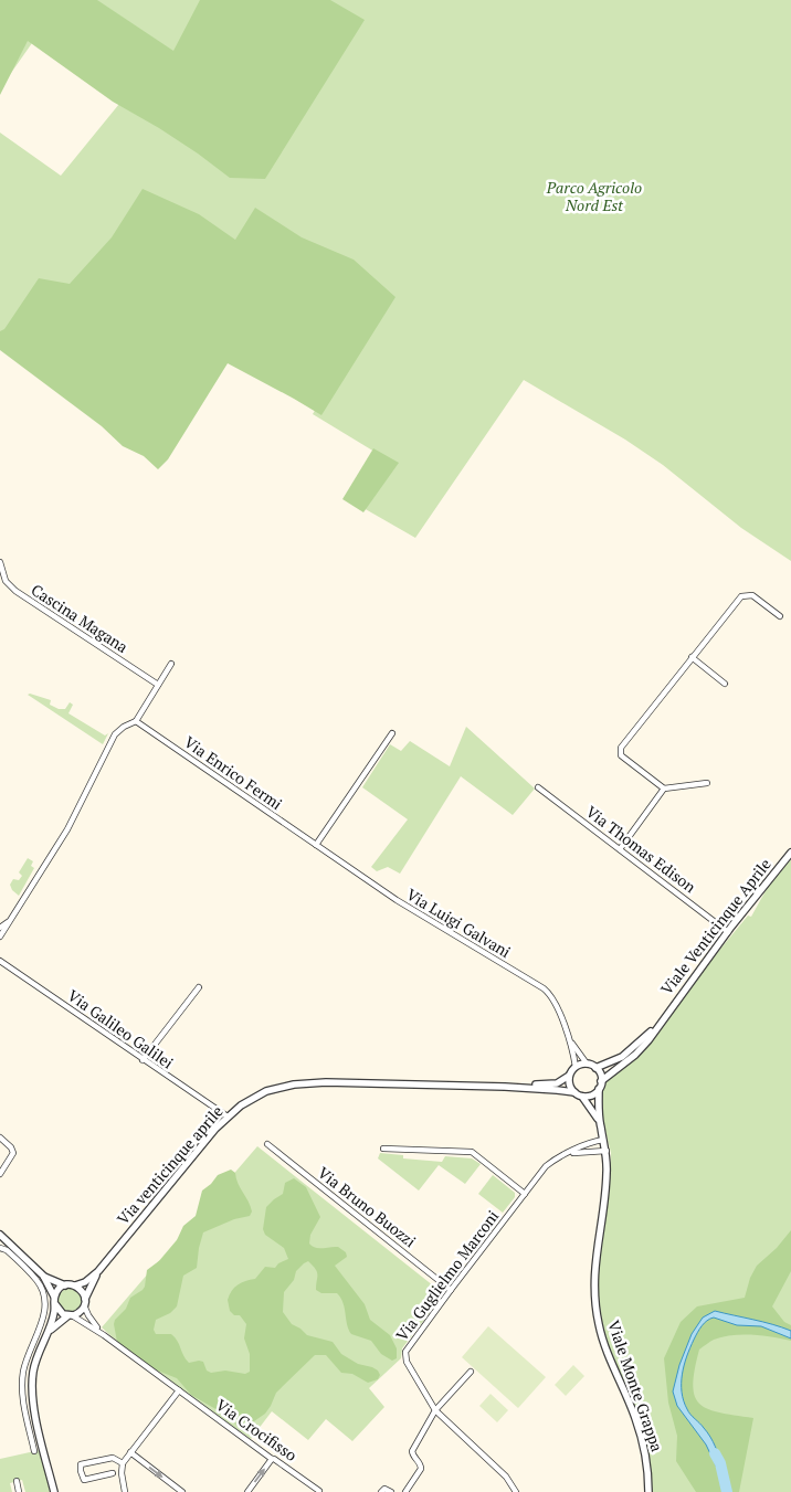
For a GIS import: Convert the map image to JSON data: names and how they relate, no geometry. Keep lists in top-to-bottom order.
{
  "streets": {
    "street": [
      "Cascina Magana",
      "Via Enrico Fermi",
      "Via Thomas Edison",
      "Via Luigi Galvani",
      "Viale Venticinque Aprile",
      "Via Galileo Galilei",
      "Via venticinque aprile",
      "Via Bruno Buozzi",
      "Via Guglielmo Marconi",
      "Viale Monte Grappa",
      "Via Crocifisso"
    ]
  },
  "crossings": [
    ["Via Enrico Fermi", "Via Luigi Galvani"],
    ["Via Thomas Edison", "Viale Venticinque Aprile"],
    ["Via Luigi Galvani", "Viale Venticinque Aprile"],
    ["Via Luigi Galvani", "Via venticinque aprile"],
    ["Via Luigi Galvani", "Viale Monte Grappa"],
    ["Viale Venticinque Aprile", "Via venticinque aprile"],
    ["Viale Venticinque Aprile", "Viale Monte Grappa"],
    ["Via Galileo Galilei", "Via venticinque aprile"],
    ["Via venticinque aprile", "Viale Monte Grappa"],
    ["Via Bruno Buozzi", "Via Guglielmo Marconi"],
    ["Via Guglielmo Marconi", "Viale Monte Grappa"]
  ],
  "parks": ["Parco Agricolo Nord Est"]
}
